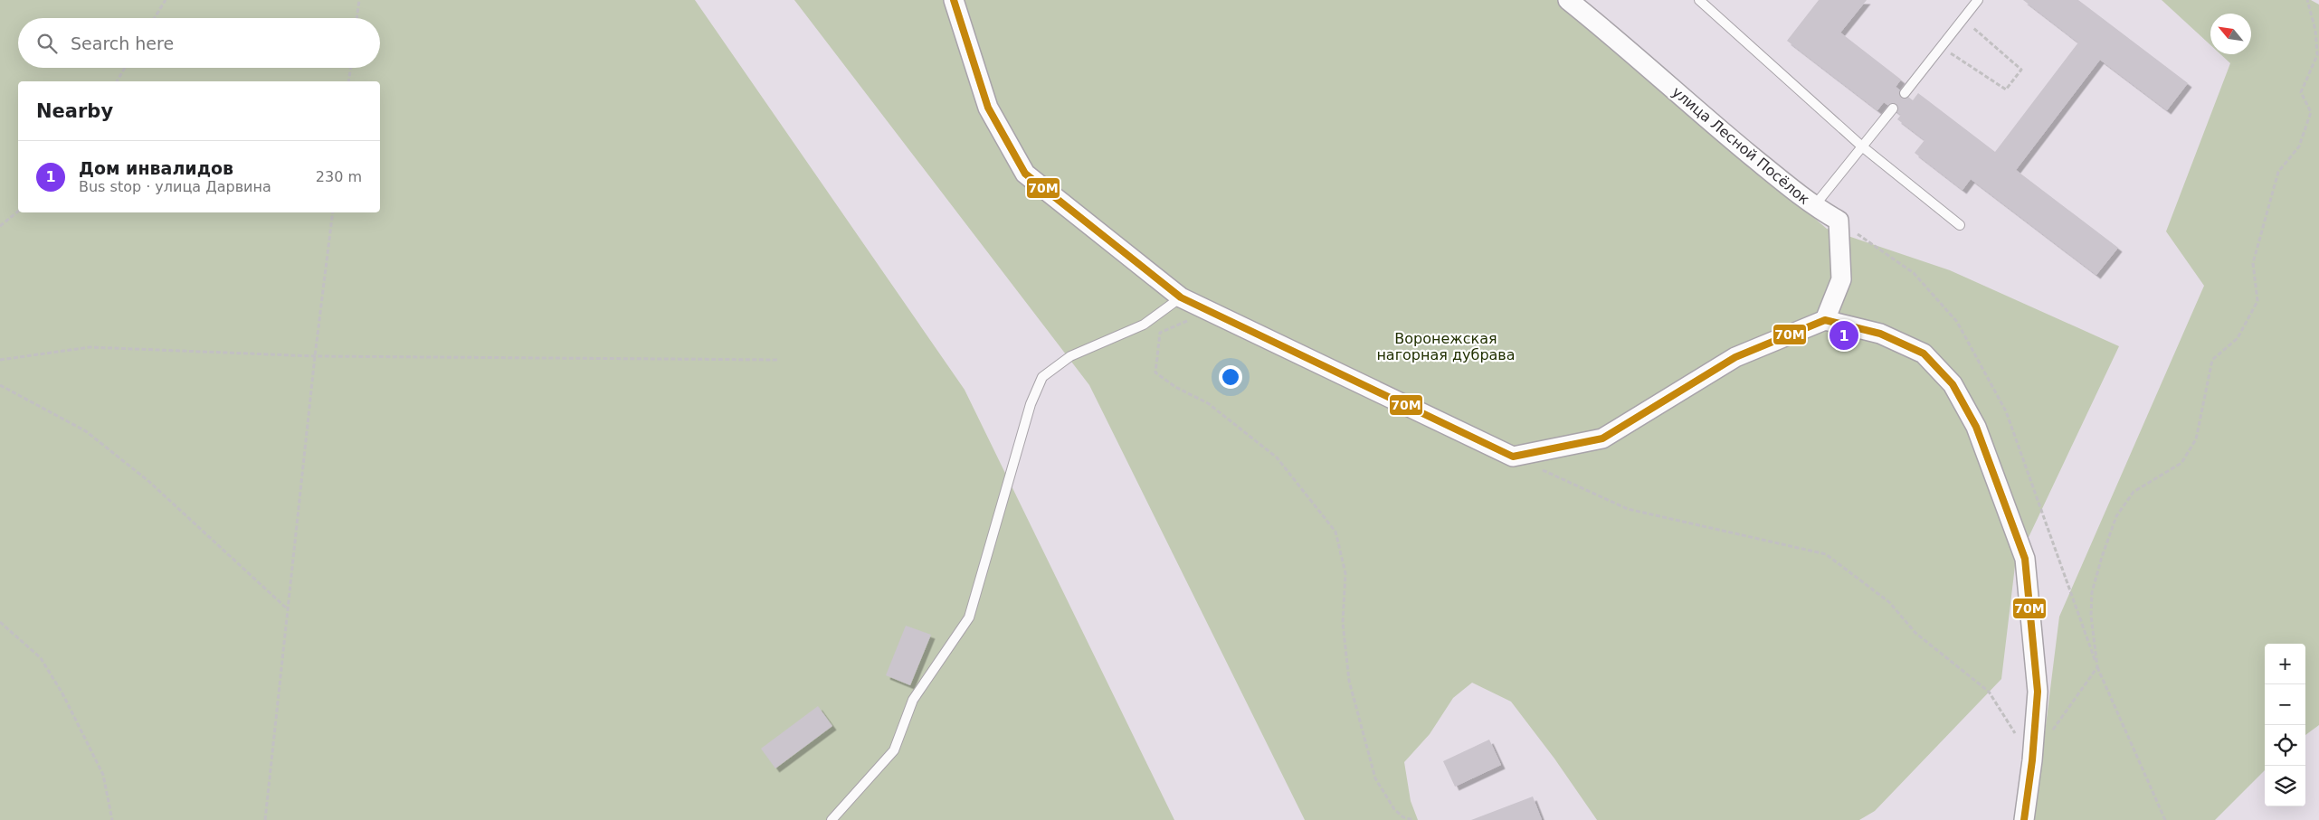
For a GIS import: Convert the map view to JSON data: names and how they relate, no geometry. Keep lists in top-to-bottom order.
{
  "streets": {
    "street": ["улица Лесной Посёлок"]
  },
  "parks": ["Воронежская нагорная дубрава"],
  "lines": ["transit line 70М"],
  "north": "top left",
  "page": {
    "search": "Search here",
    "heading": "Nearby",
    "list": [
      {
        "mark": "1",
        "name": "Дом инвалидов",
        "note": "Bus stop · улица Дарвина",
        "value": "230 m"
      }
    ],
    "pins": "1",
    "map_buttons": ["+", "−"]
  }
}
